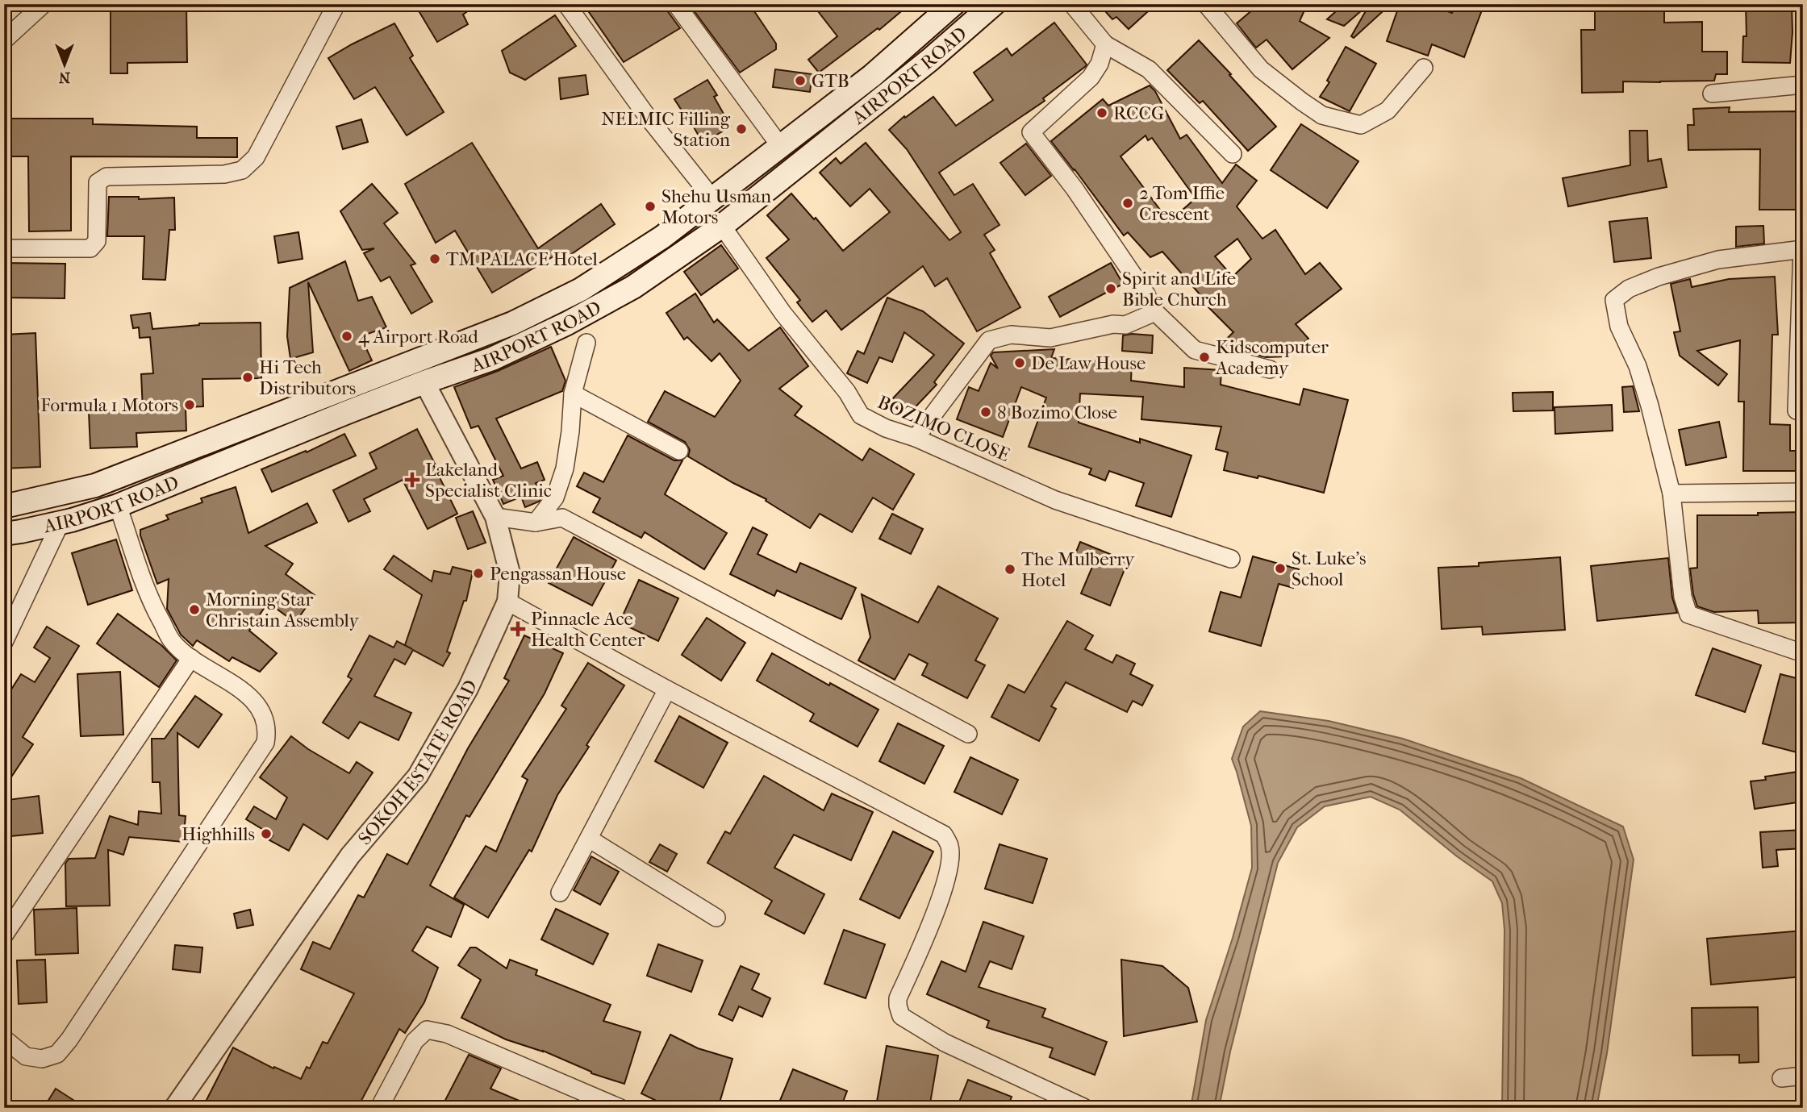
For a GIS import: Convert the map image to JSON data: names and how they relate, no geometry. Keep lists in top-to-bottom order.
{
  "streets": {
    "main road": ["AIRPORT ROAD"],
    "street": ["BOZIMO CLOSE", "SOKOH ESTATE ROAD"]
  },
  "crossings": [
    ["AIRPORT ROAD", "BOZIMO CLOSE"],
    ["AIRPORT ROAD", "SOKOH ESTATE ROAD"]
  ],
  "places": {
    "other": [
      "GTB",
      "RCCG",
      "NELMIC Filling Station",
      "2 Tom Iffie Crescent",
      "Shehu Usman Motors",
      "TM PALACE Hotel",
      "Spirit and Life Bible Church",
      "4 Airport Road",
      "Kidscomputer Academy",
      "De Law House",
      "Hi Tech Distributors",
      "Formula 1 Motors",
      "8 Bozimo Close",
      "St. Luke's School",
      "The Mulberry Hotel",
      "Pengassan House",
      "Morning Star Christain Assembly",
      "Highhills"
    ],
    "health": ["Lakeland Specialist Clinic", "Pinnacle Ace Health Center"]
  },
  "north": "bottom"
}
